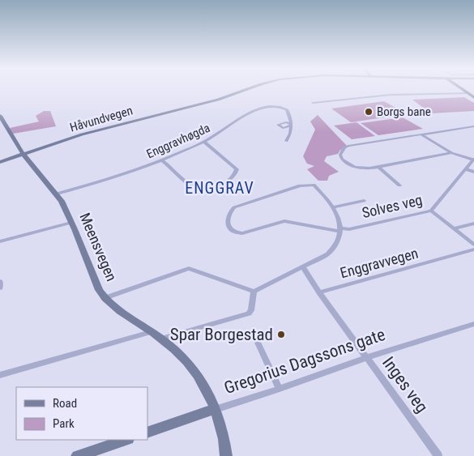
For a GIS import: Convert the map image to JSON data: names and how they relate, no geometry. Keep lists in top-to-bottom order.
{
  "streets": {
    "main road": ["Håvundvegen", "Meensvegen", "Gregorius Dagssons gate"],
    "street": [
      "Enggravhøgda",
      "Solves veg",
      "Enggravvegen",
      "Inges veg"
    ]
  },
  "crossings": [
    ["Håvundvegen", "Meensvegen"],
    ["Enggravhøgda", "Meensvegen"],
    ["Meensvegen", "Gregorius Dagssons gate"],
    ["Enggravvegen", "Inges veg"],
    ["Gregorius Dagssons gate", "Inges veg"]
  ],
  "districts": ["ENGGRAV"],
  "places": ["Borgs bane", "Spar Borgestad"],
  "legend": ["Road", "Park"]
}
